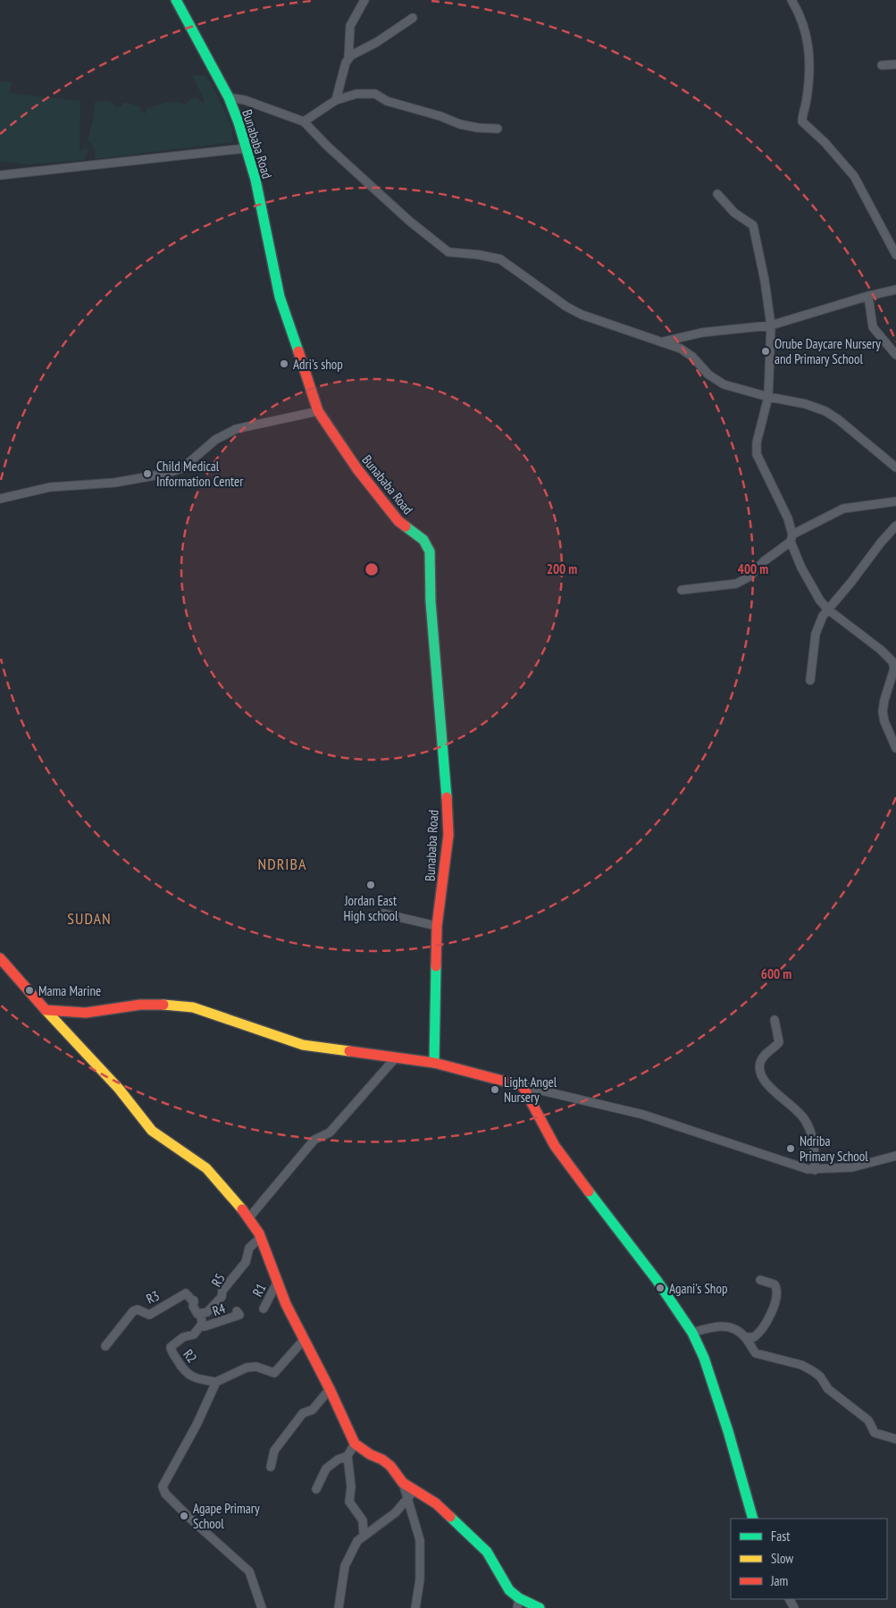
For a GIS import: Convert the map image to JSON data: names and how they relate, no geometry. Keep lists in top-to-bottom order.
{
  "streets": {
    "street": [
      "Bunababa Road",
      "R5",
      "R1",
      "R3",
      "R4",
      "R2"
    ]
  },
  "crossings": [
    ["R5", "R3"],
    ["R5", "R4"],
    ["R5", "R2"],
    ["R3", "R4"],
    ["R3", "R2"],
    ["R4", "R2"]
  ],
  "districts": ["NDRIBA", "SUDAN"],
  "places": [
    "Orube Daycare Nursery and Primary School",
    "Adri's shop",
    "Child Medical Information Center",
    "Jordan East High school",
    "Mama Marine",
    "Light Angel Nursery",
    "Ndriba Primary School",
    "Agani's Shop",
    "Agape Primary School"
  ],
  "legend": ["Fast", "Slow", "Jam"],
  "rings": ["200 m", "400 m", "600 m"]
}
